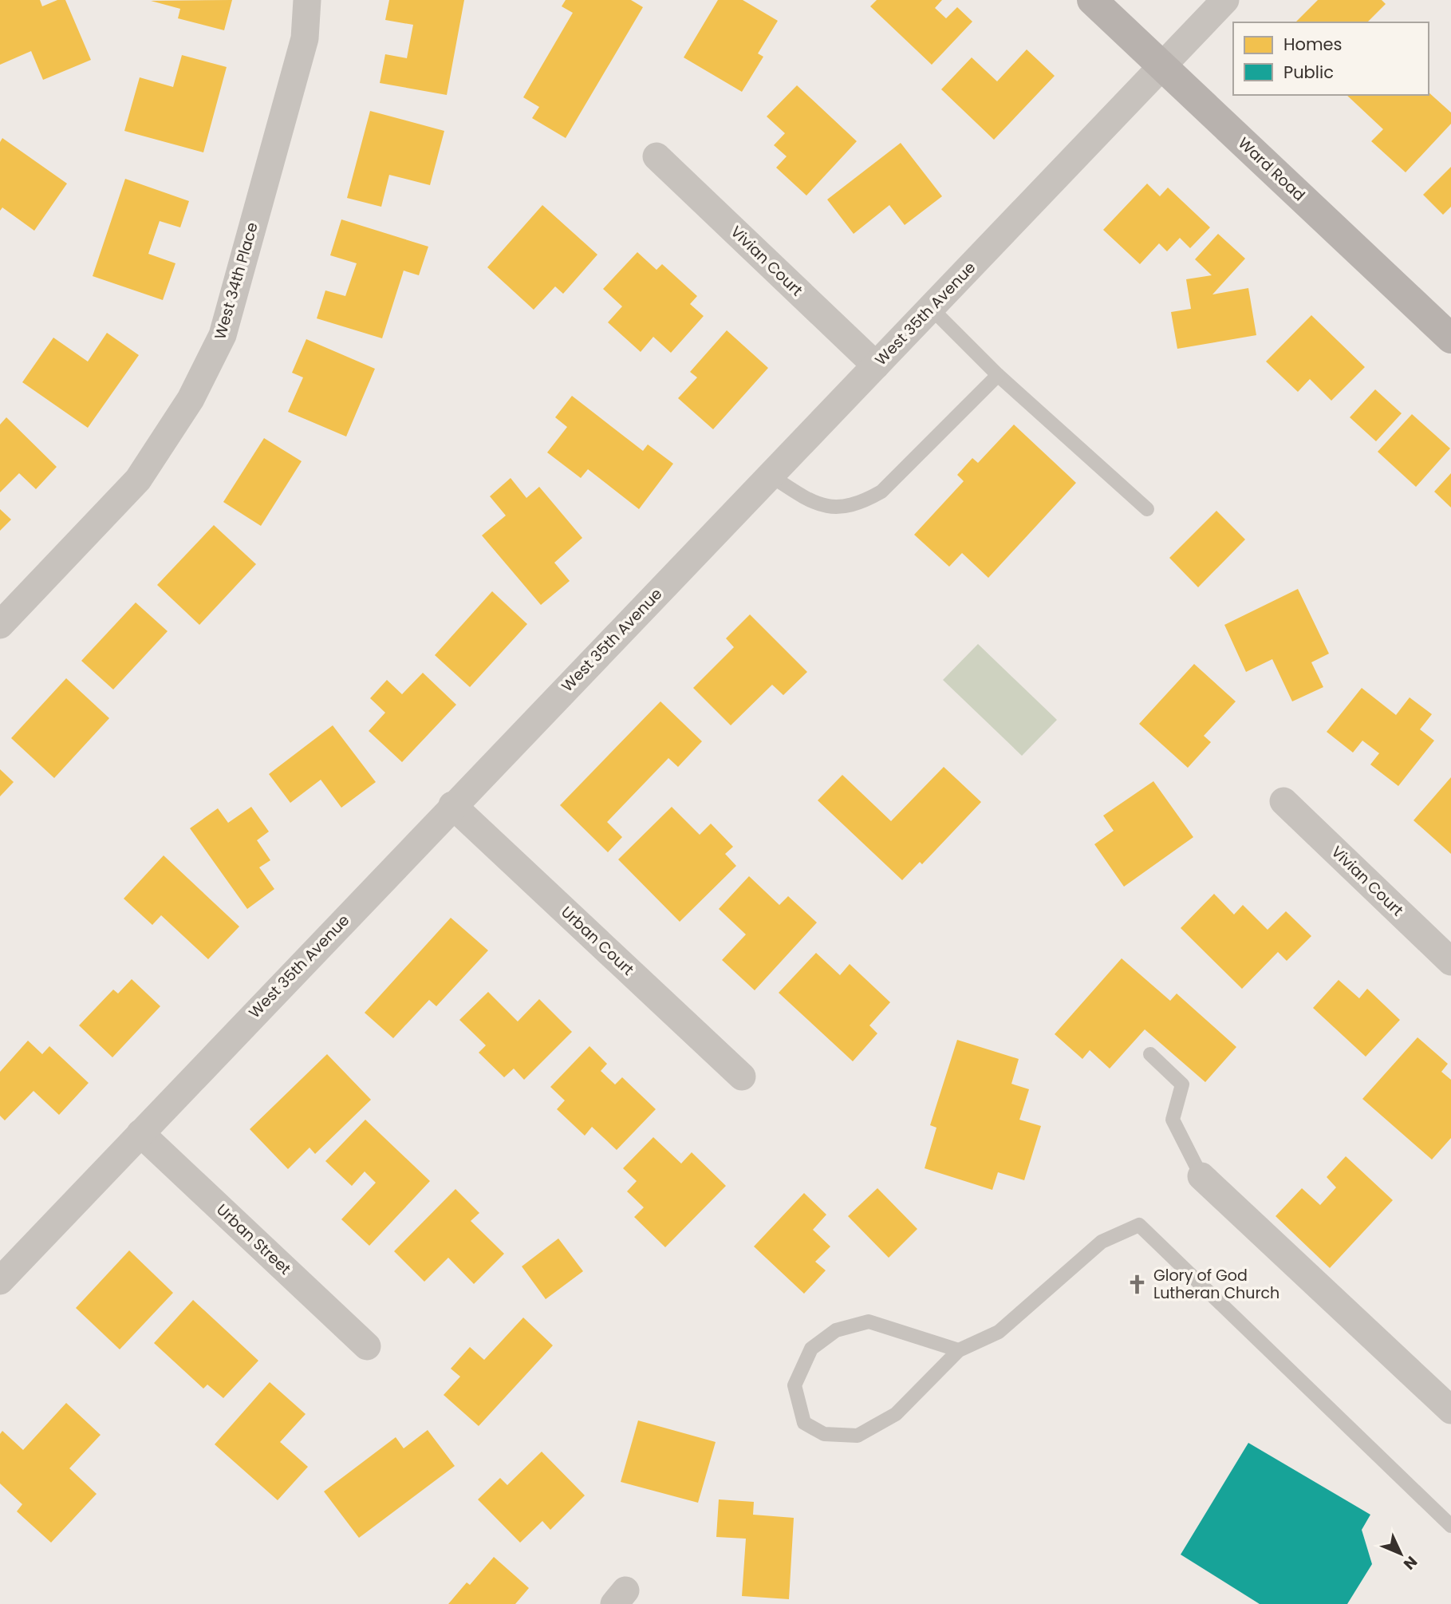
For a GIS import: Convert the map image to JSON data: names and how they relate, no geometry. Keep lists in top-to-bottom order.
{
  "streets": {
    "street": [
      "Ward Road",
      "Vivian Court",
      "West 34th Place",
      "West 35th Avenue",
      "Urban Court",
      "Urban Street"
    ]
  },
  "crossings": [
    ["Ward Road", "West 35th Avenue"],
    ["Vivian Court", "West 35th Avenue"],
    ["West 35th Avenue", "Urban Court"],
    ["West 35th Avenue", "Urban Street"]
  ],
  "places": {
    "church": ["Glory of God Lutheran Church"]
  },
  "legend": ["Homes", "Public"],
  "north": "bottom right"
}
